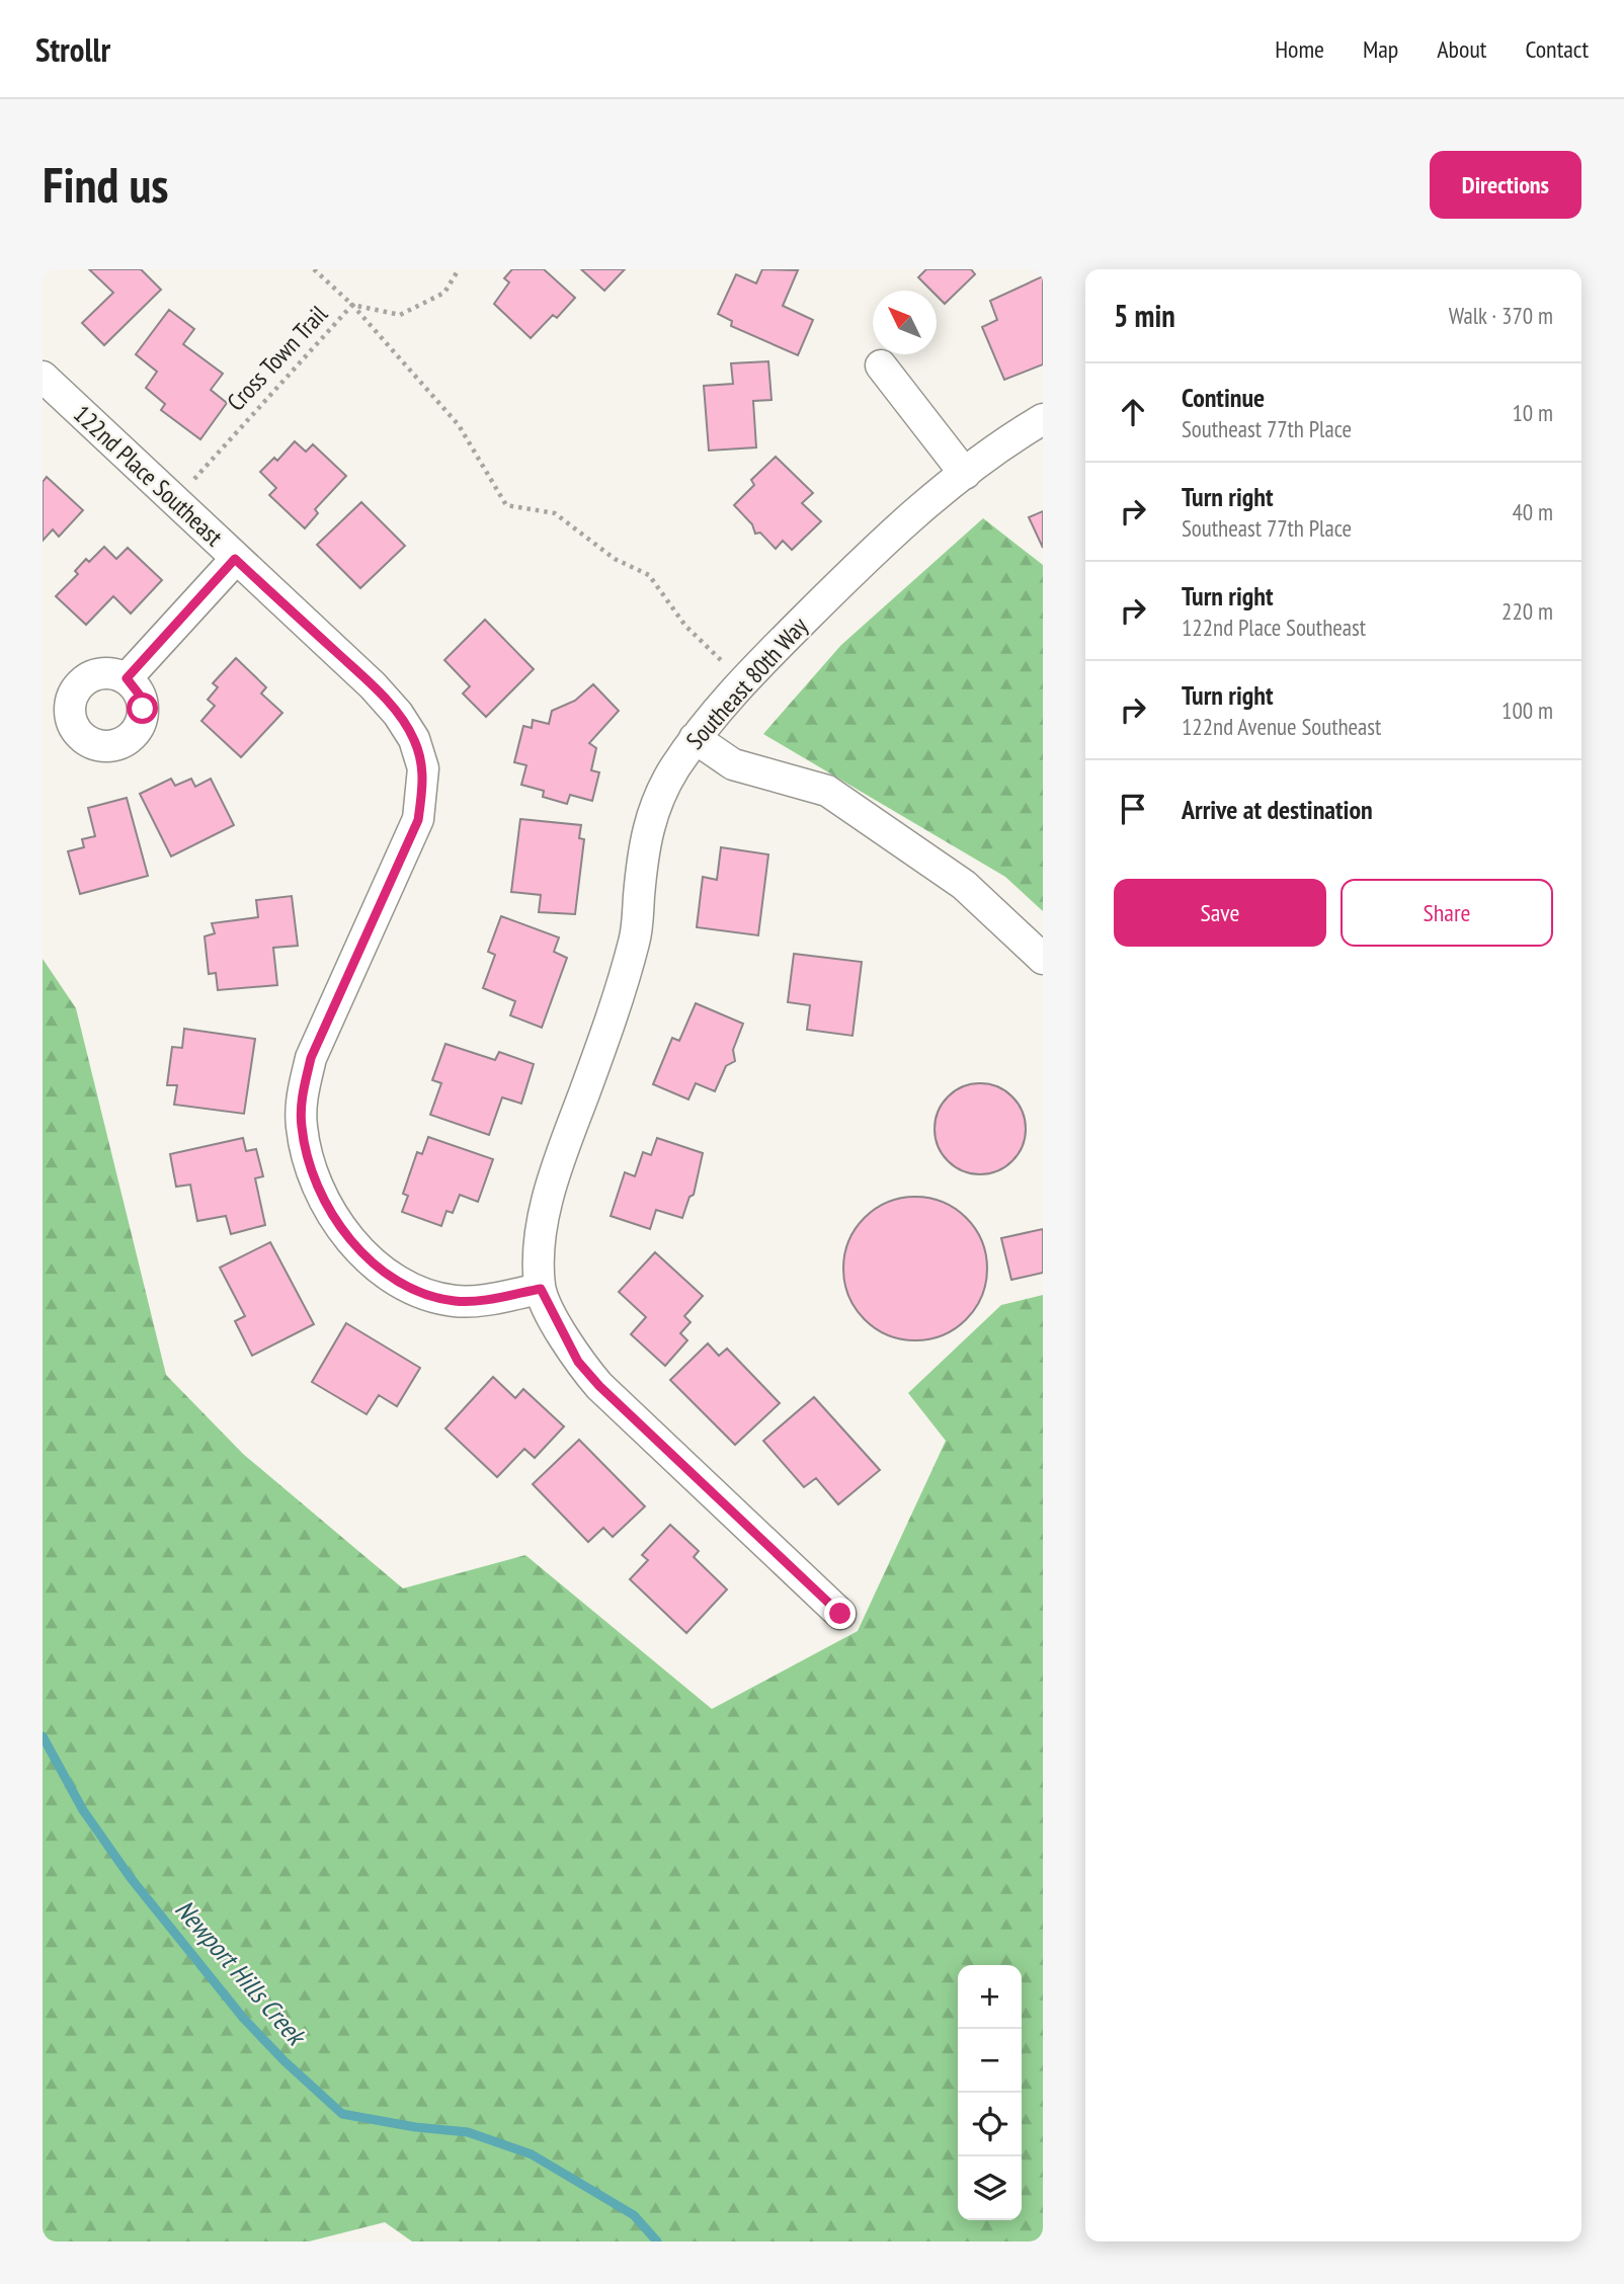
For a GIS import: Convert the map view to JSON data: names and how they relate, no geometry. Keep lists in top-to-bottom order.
{
  "streets": {
    "street": ["122nd Place Southeast", "Southeast 80th Way"],
    "path": ["Cross Town Trail"]
  },
  "crossings": [
    ["Cross Town Trail", "122nd Place Southeast"],
    ["122nd Place Southeast", "Southeast 80th Way"]
  ],
  "water": ["Newport Hills Creek"],
  "north": "top left",
  "page": {
    "header": "Strollr",
    "nav": [
      "Home",
      "Map",
      "About",
      "Contact"
    ],
    "buttons": [
      "Directions",
      ["Save", "Share"]
    ],
    "title": "Find us",
    "heading": ["5 min", "Walk · 370 m"],
    "list": [
      ["Continue", "Southeast 77th Place", "10 m"],
      ["Turn right", "Southeast 77th Place", "40 m"],
      ["Turn right", "122nd Place Southeast", "220 m"],
      ["Turn right", "122nd Avenue Southeast", "100 m"],
      "Arrive at destination"
    ],
    "map_buttons": ["+", "−"]
  }
}
